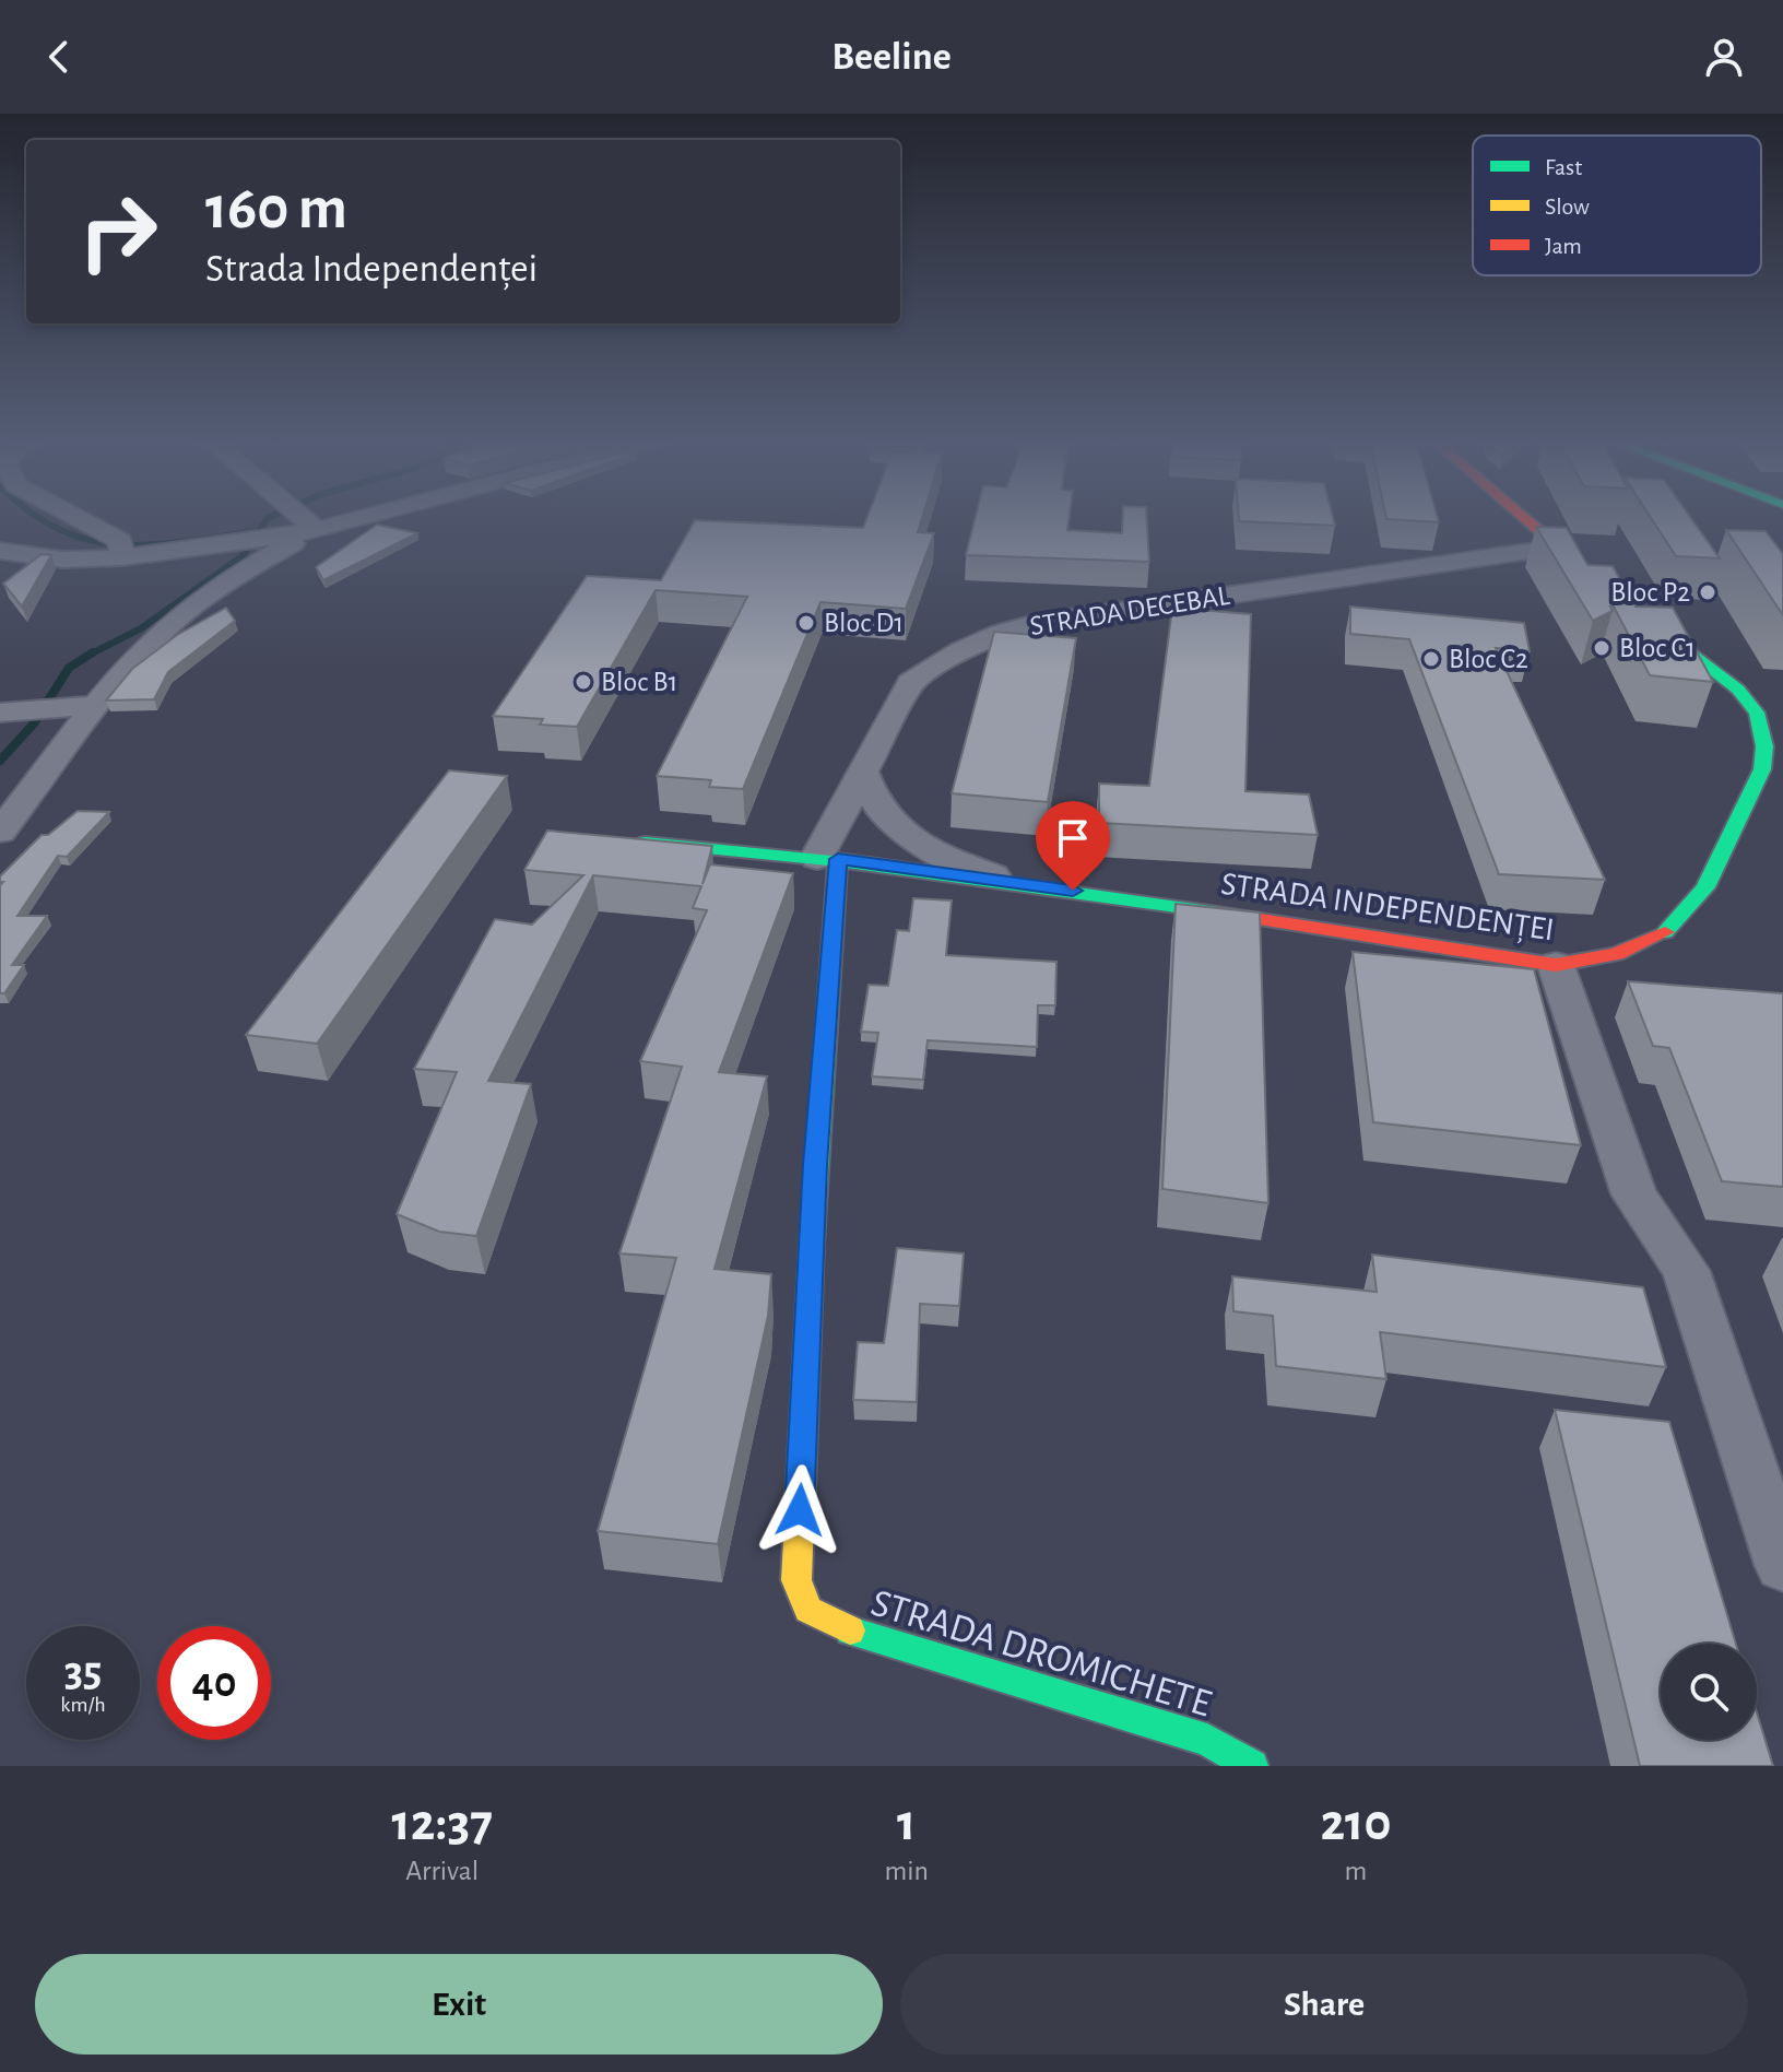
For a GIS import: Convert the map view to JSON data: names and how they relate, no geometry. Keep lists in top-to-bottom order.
{
  "streets": {
    "street": ["STRADA DECEBAL", "STRADA INDEPENDENȚEI", "STRADA DROMICHETE"]
  },
  "crossings": [
    ["STRADA DECEBAL", "STRADA INDEPENDENȚEI"],
    ["STRADA DECEBAL", "STRADA DROMICHETE"],
    ["STRADA INDEPENDENȚEI", "STRADA DROMICHETE"]
  ],
  "places": [
    "Bloc P2",
    "Bloc D1",
    "Bloc C1",
    "Bloc C2",
    "Bloc B1"
  ],
  "legend": ["Fast", "Slow", "Jam"],
  "page": {
    "header": "Beeline",
    "turn": ["160 m", "Strada Independenței"],
    "speed": "35 km/h",
    "limit": "40",
    "eta": [
      "12:37",
      "Arrival",
      "1",
      "min",
      "210",
      "m"
    ],
    "buttons": ["Exit", "Share"]
  }
}
